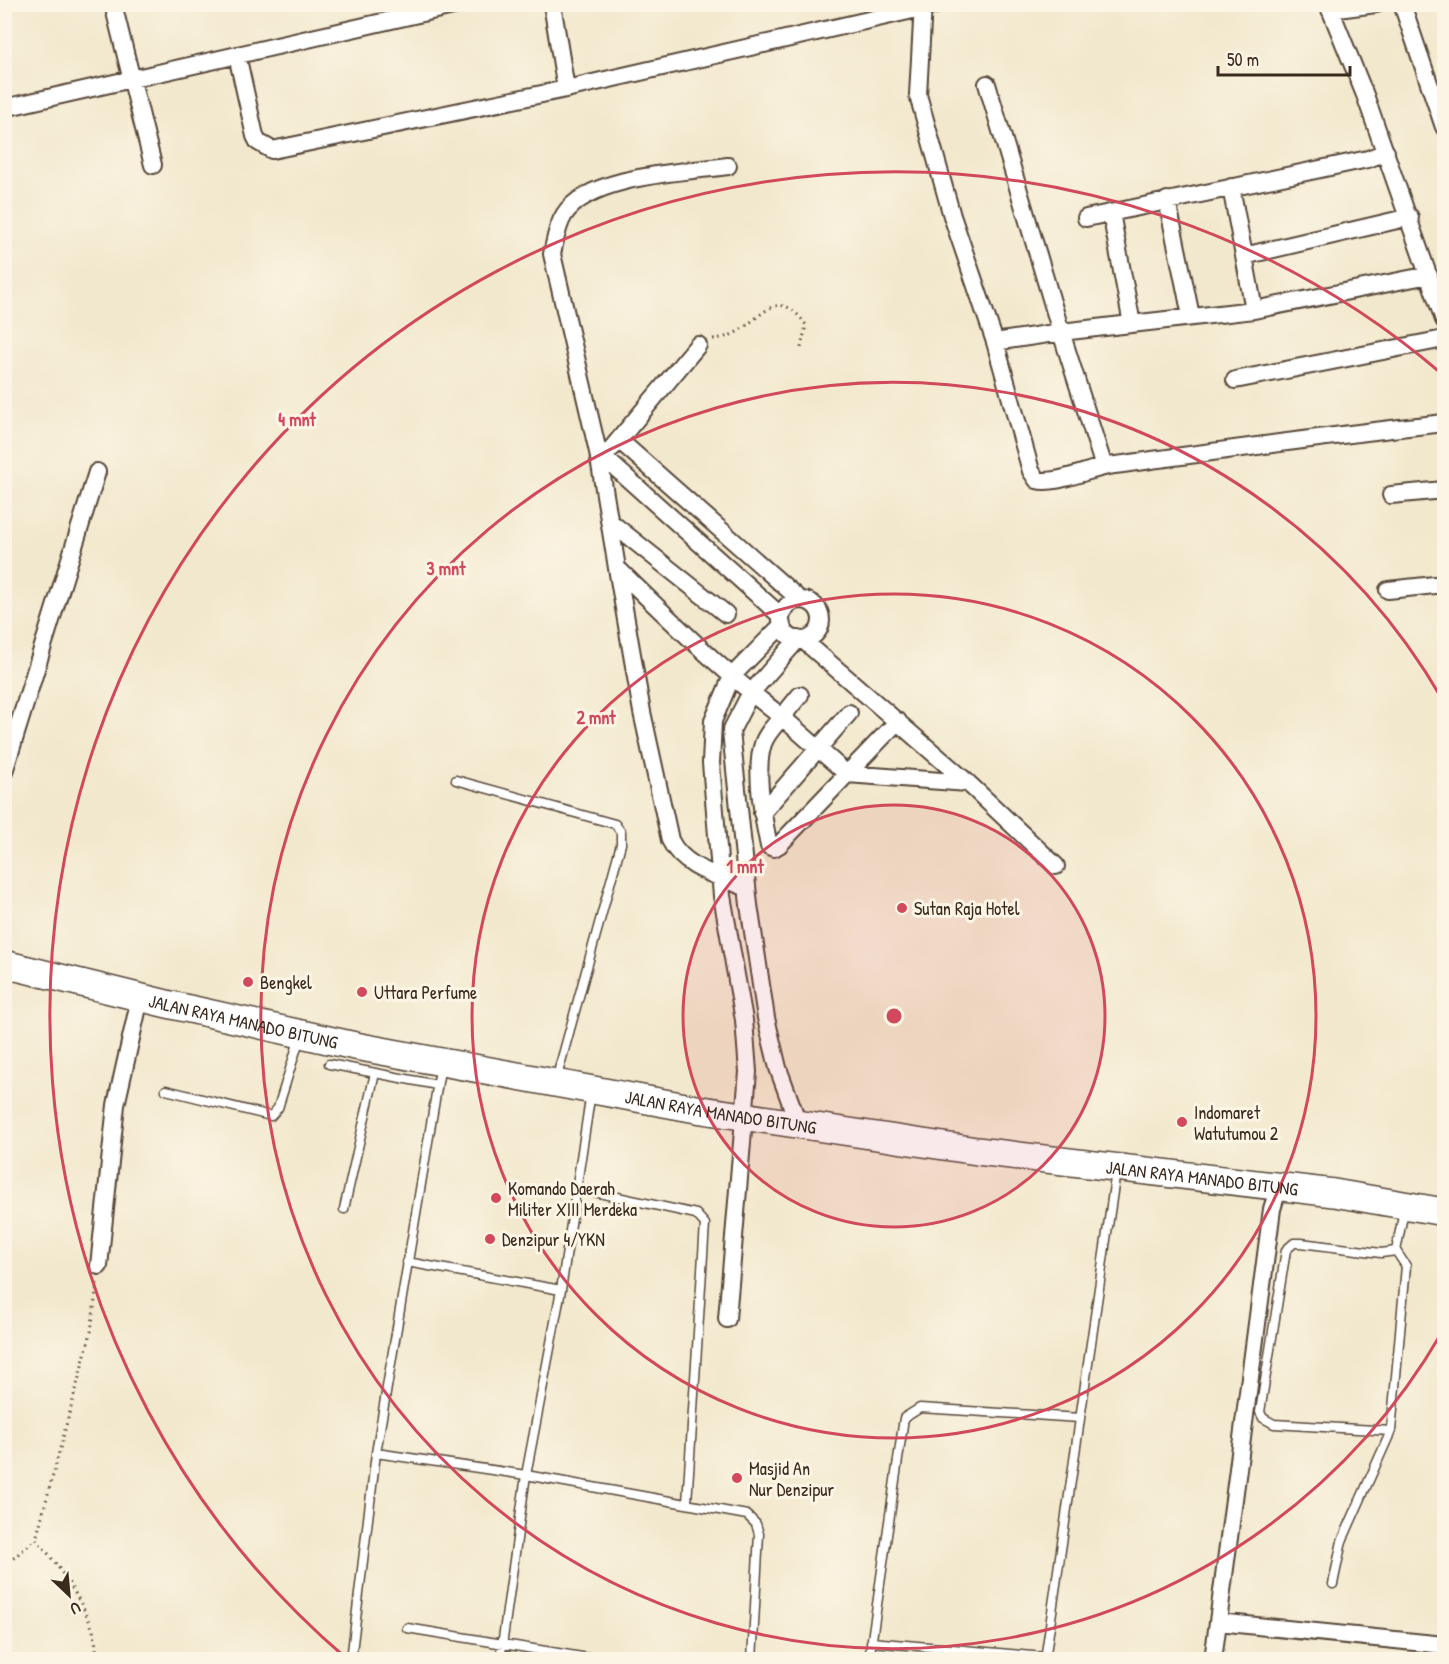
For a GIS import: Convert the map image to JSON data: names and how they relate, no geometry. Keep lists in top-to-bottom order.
{
  "streets": {
    "highway": ["JALAN RAYA MANADO BITUNG"]
  },
  "places": [
    "Sutan Raja Hotel",
    "Bengkel",
    "Uttara Perfume",
    "Indomaret Watutumou 2",
    "Komando Daerah Militer XIII Merdeka",
    "Denzipur 4/YKN",
    "Masjid An Nur Denzipur"
  ],
  "scale_bar": "50 m",
  "north": "bottom right",
  "rings": [
    "4 mnt",
    "3 mnt",
    "2 mnt",
    "1 mnt"
  ]
}
